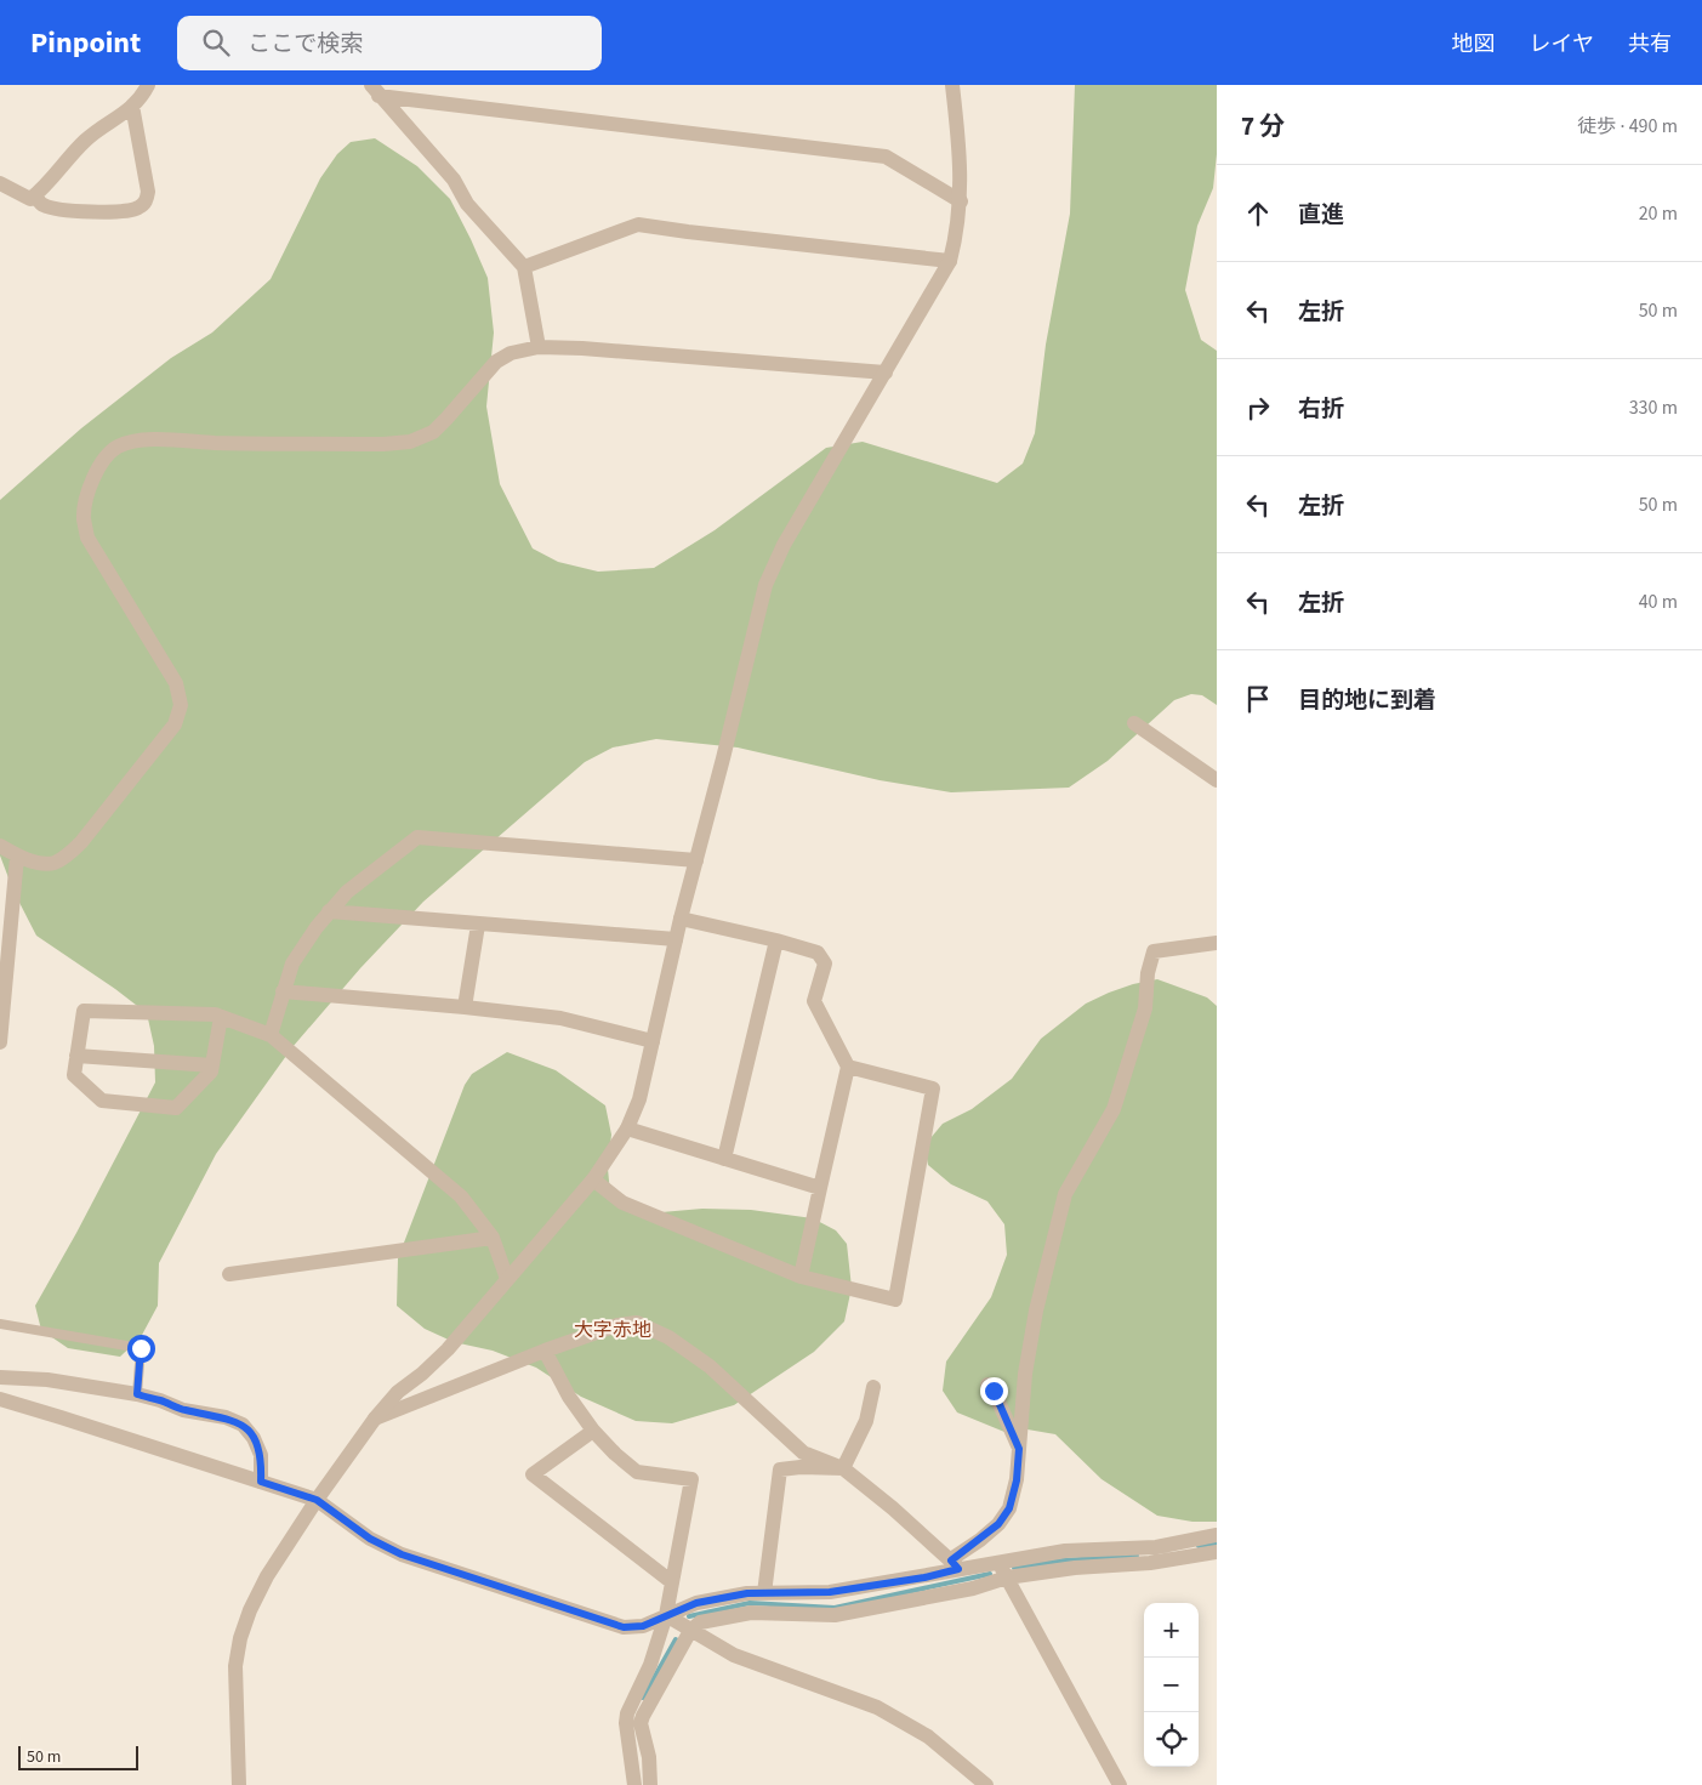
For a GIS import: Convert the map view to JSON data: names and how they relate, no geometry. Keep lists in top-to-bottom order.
{
  "districts": ["大字赤地"],
  "scale_bar": "50 m",
  "page": {
    "header": "Pinpoint",
    "search": "ここで検索",
    "nav": ["地図", "レイヤ", "共有"],
    "heading": ["7 分", "徒歩 · 490 m"],
    "list": [
      ["直進", "20 m"],
      ["左折", "50 m"],
      ["右折", "330 m"],
      ["左折", "50 m"],
      ["左折", "40 m"],
      "目的地に到着"
    ],
    "map_buttons": ["+", "−"],
    "scale": "50 m"
  }
}
